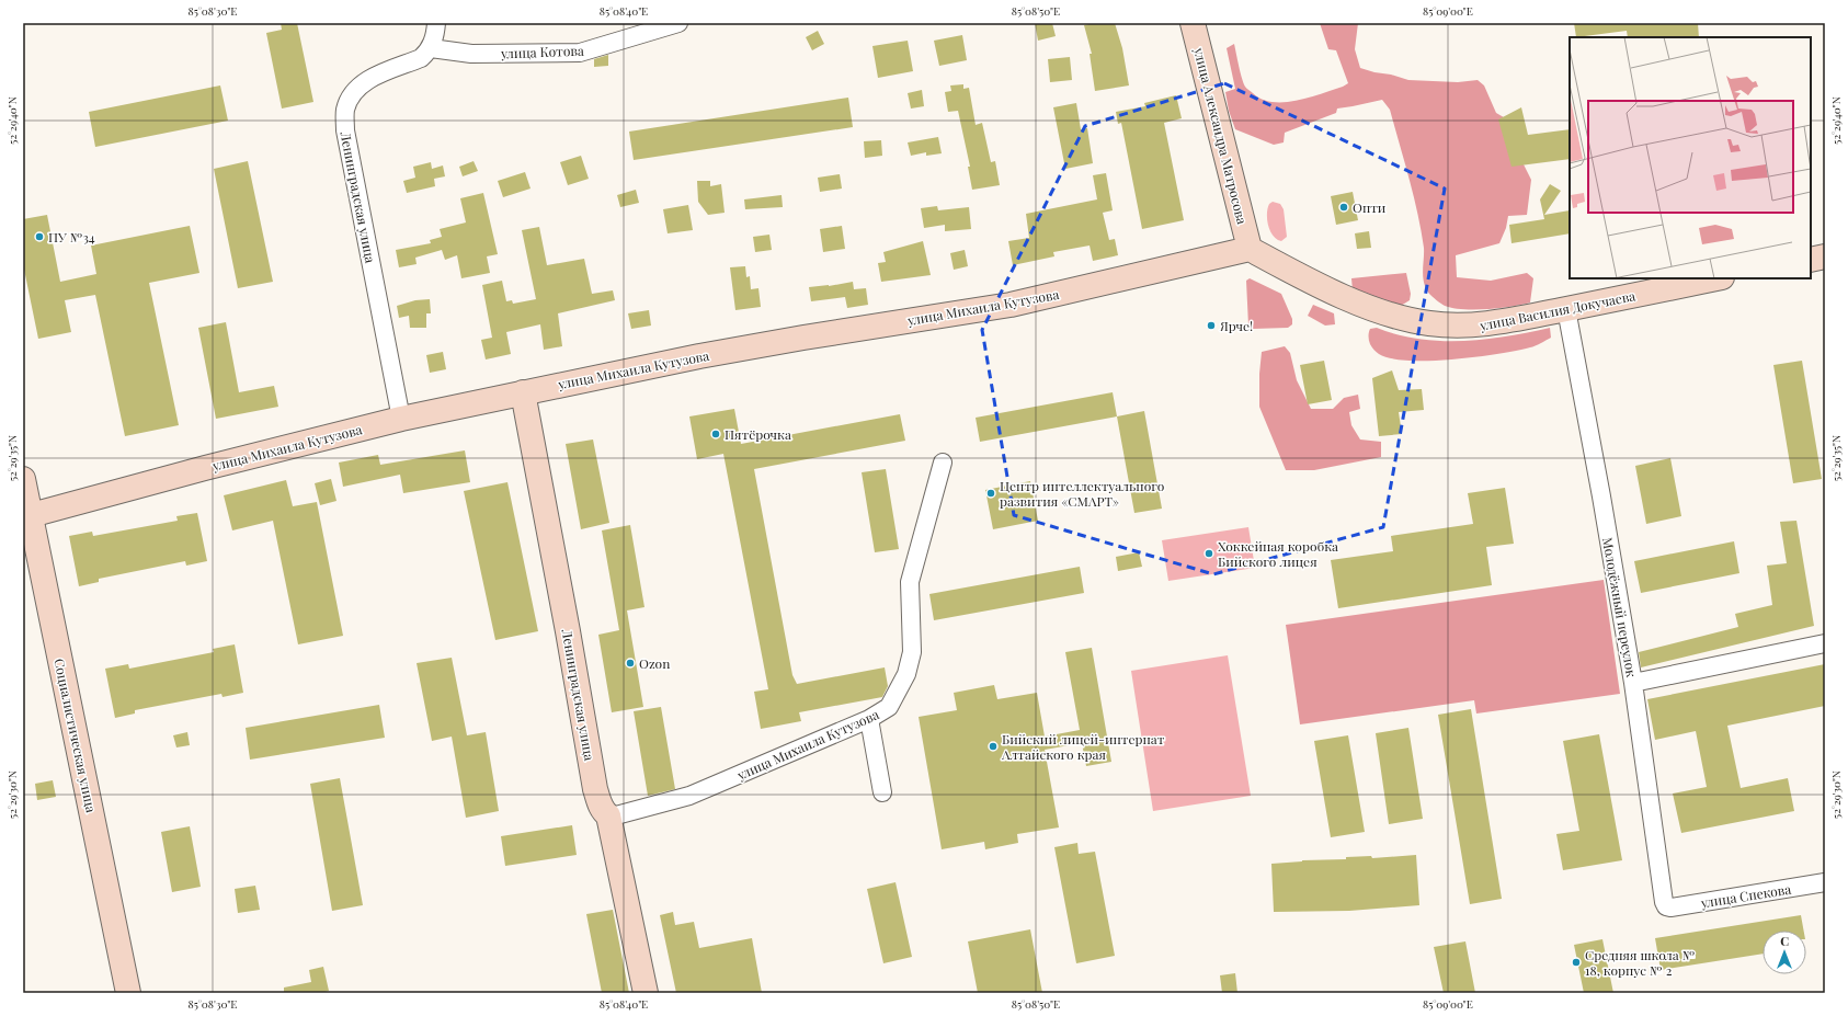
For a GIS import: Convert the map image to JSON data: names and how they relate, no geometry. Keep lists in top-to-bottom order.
{
  "streets": {
    "street": [
      "улица Котова",
      "улица Александра Матросова",
      "Ленинградская улица",
      "улица Михаила Кутузова",
      "улица Василия Докучаева",
      "Молодёжный переулок",
      "Социалистическая улица",
      "улица Спекова"
    ]
  },
  "crossings": [
    ["улица Котова", "Ленинградская улица"],
    ["улица Александра Матросова", "улица Михаила Кутузова"],
    ["улица Александра Матросова", "улица Василия Докучаева"],
    ["Ленинградская улица", "улица Михаила Кутузова"],
    ["улица Михаила Кутузова", "улица Василия Докучаева"],
    ["улица Михаила Кутузова", "Социалистическая улица"],
    ["улица Василия Докучаева", "Молодёжный переулок"],
    ["Молодёжный переулок", "улица Спекова"]
  ],
  "places": [
    "Опти",
    "ПУ №34",
    "Ярче!",
    "Пятёрочка",
    "Центр интеллектуального развития «СМАРТ»",
    "Хоккейная коробка Бийского лицея",
    "Ozon",
    "Бийский лицей-интернат Алтайского края",
    "Средняя школа № 18, корпус № 2"
  ],
  "north": "top",
  "coordinates": [
    "85°08'30\"E",
    "85°08'40\"E",
    "85°08'50\"E",
    "85°09'00\"E",
    "52°29'40\"N",
    "52°29'35\"N",
    "52°29'30\"N"
  ]
}
